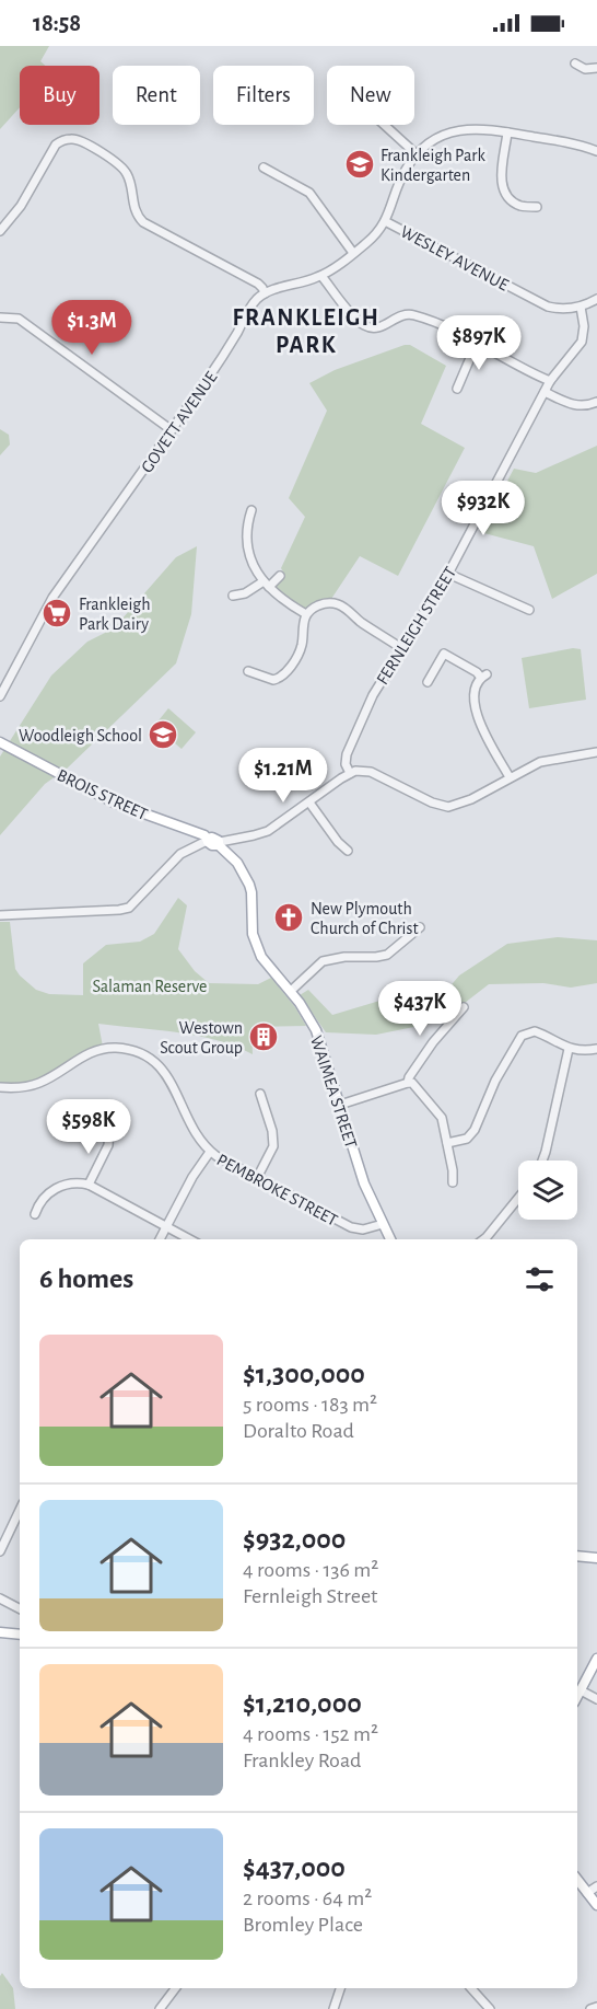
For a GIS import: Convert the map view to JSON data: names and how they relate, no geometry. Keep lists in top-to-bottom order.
{
  "streets": {
    "main road": ["BROIS STREET", "WAIMEA STREET"],
    "street": [
      "WESLEY AVENUE",
      "GOVETT AVENUE",
      "FERNLEIGH STREET",
      "PEMBROKE STREET"
    ]
  },
  "crossings": [
    ["WESLEY AVENUE", "FERNLEIGH STREET"],
    ["BROIS STREET", "WAIMEA STREET"],
    ["WAIMEA STREET", "PEMBROKE STREET"]
  ],
  "districts": ["FRANKLEIGH PARK"],
  "parks": ["Salaman Reserve"],
  "places": {
    "school or university": ["Frankleigh Park Kindergarten", "Woodleigh School"],
    "supermarket": ["Frankleigh Park Dairy"],
    "church": ["New Plymouth Church of Christ"],
    "building": ["Westown Scout Group"]
  },
  "page": {
    "status": "18:58",
    "chip": [
      "Buy",
      "Rent",
      "Filters",
      "New"
    ],
    "price": [
      "$1.3M",
      "$897K",
      "$932K",
      "$1.21M",
      "$437K",
      "$598K"
    ],
    "heading": "6 homes",
    "list": [
      {
        "name": "$1,300,000",
        "note": "5 rooms · 183 m² · Doralto Road"
      },
      {
        "name": "$932,000",
        "note": "4 rooms · 136 m² · Fernleigh Street"
      },
      {
        "name": "$1,210,000",
        "note": "4 rooms · 152 m² · Frankley Road"
      },
      {
        "name": "$437,000",
        "note": "2 rooms · 64 m² · Bromley Place"
      }
    ]
  }
}
